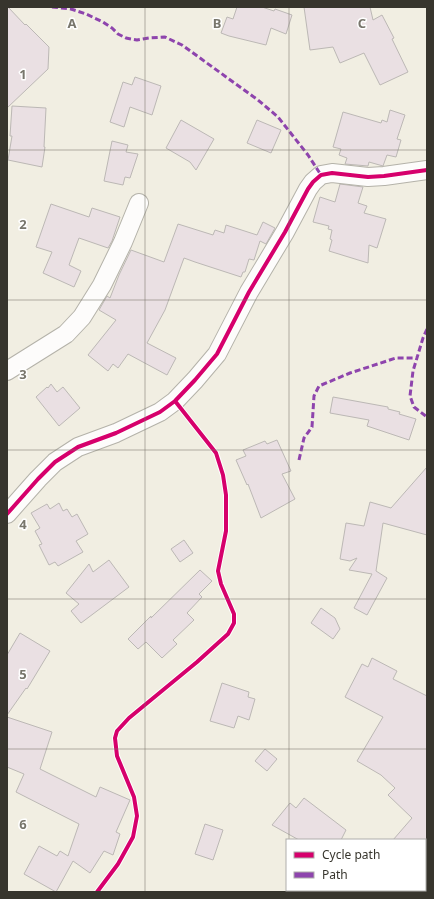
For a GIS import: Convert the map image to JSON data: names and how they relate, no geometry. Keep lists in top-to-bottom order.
{
  "legend": ["Cycle path", "Path"],
  "grid": {
    "columns": ["A", "B", "C"],
    "rows": [
      "1",
      "2",
      "3",
      "4",
      "5",
      "6"
    ]
  }
}
